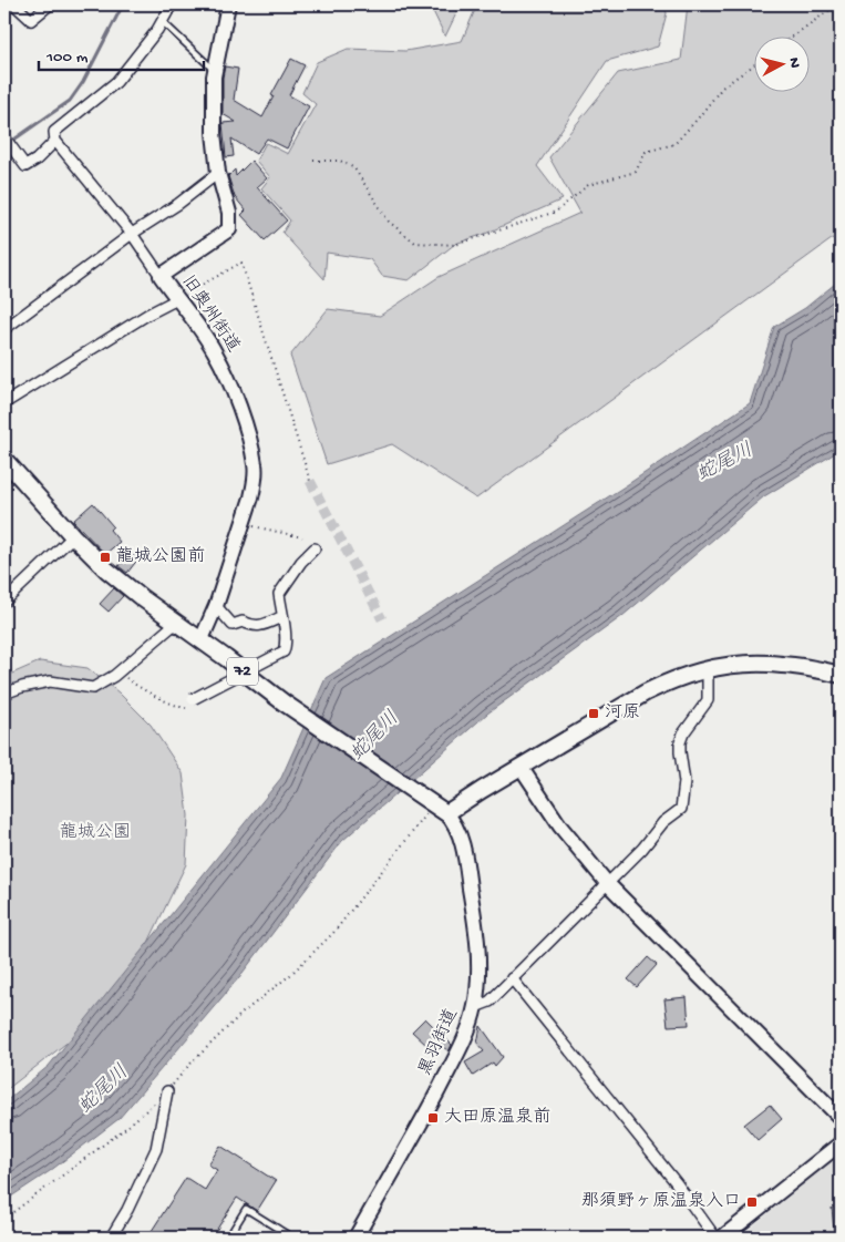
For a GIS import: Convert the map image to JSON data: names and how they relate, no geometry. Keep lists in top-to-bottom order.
{
  "streets": {
    "main road": ["72"],
    "street": ["旧奥州街道", "黒羽街道"]
  },
  "crossings": [
    ["旧奥州街道", "72"],
    ["72", "黒羽街道"]
  ],
  "water": ["蛇尾川"],
  "parks": ["龍城公園"],
  "places": {
    "transit": [
      "龍城公園前",
      "河原",
      "大田原温泉前",
      "那須野ヶ原温泉入口"
    ]
  },
  "scale_bar": "100 m",
  "north": "right"
}
